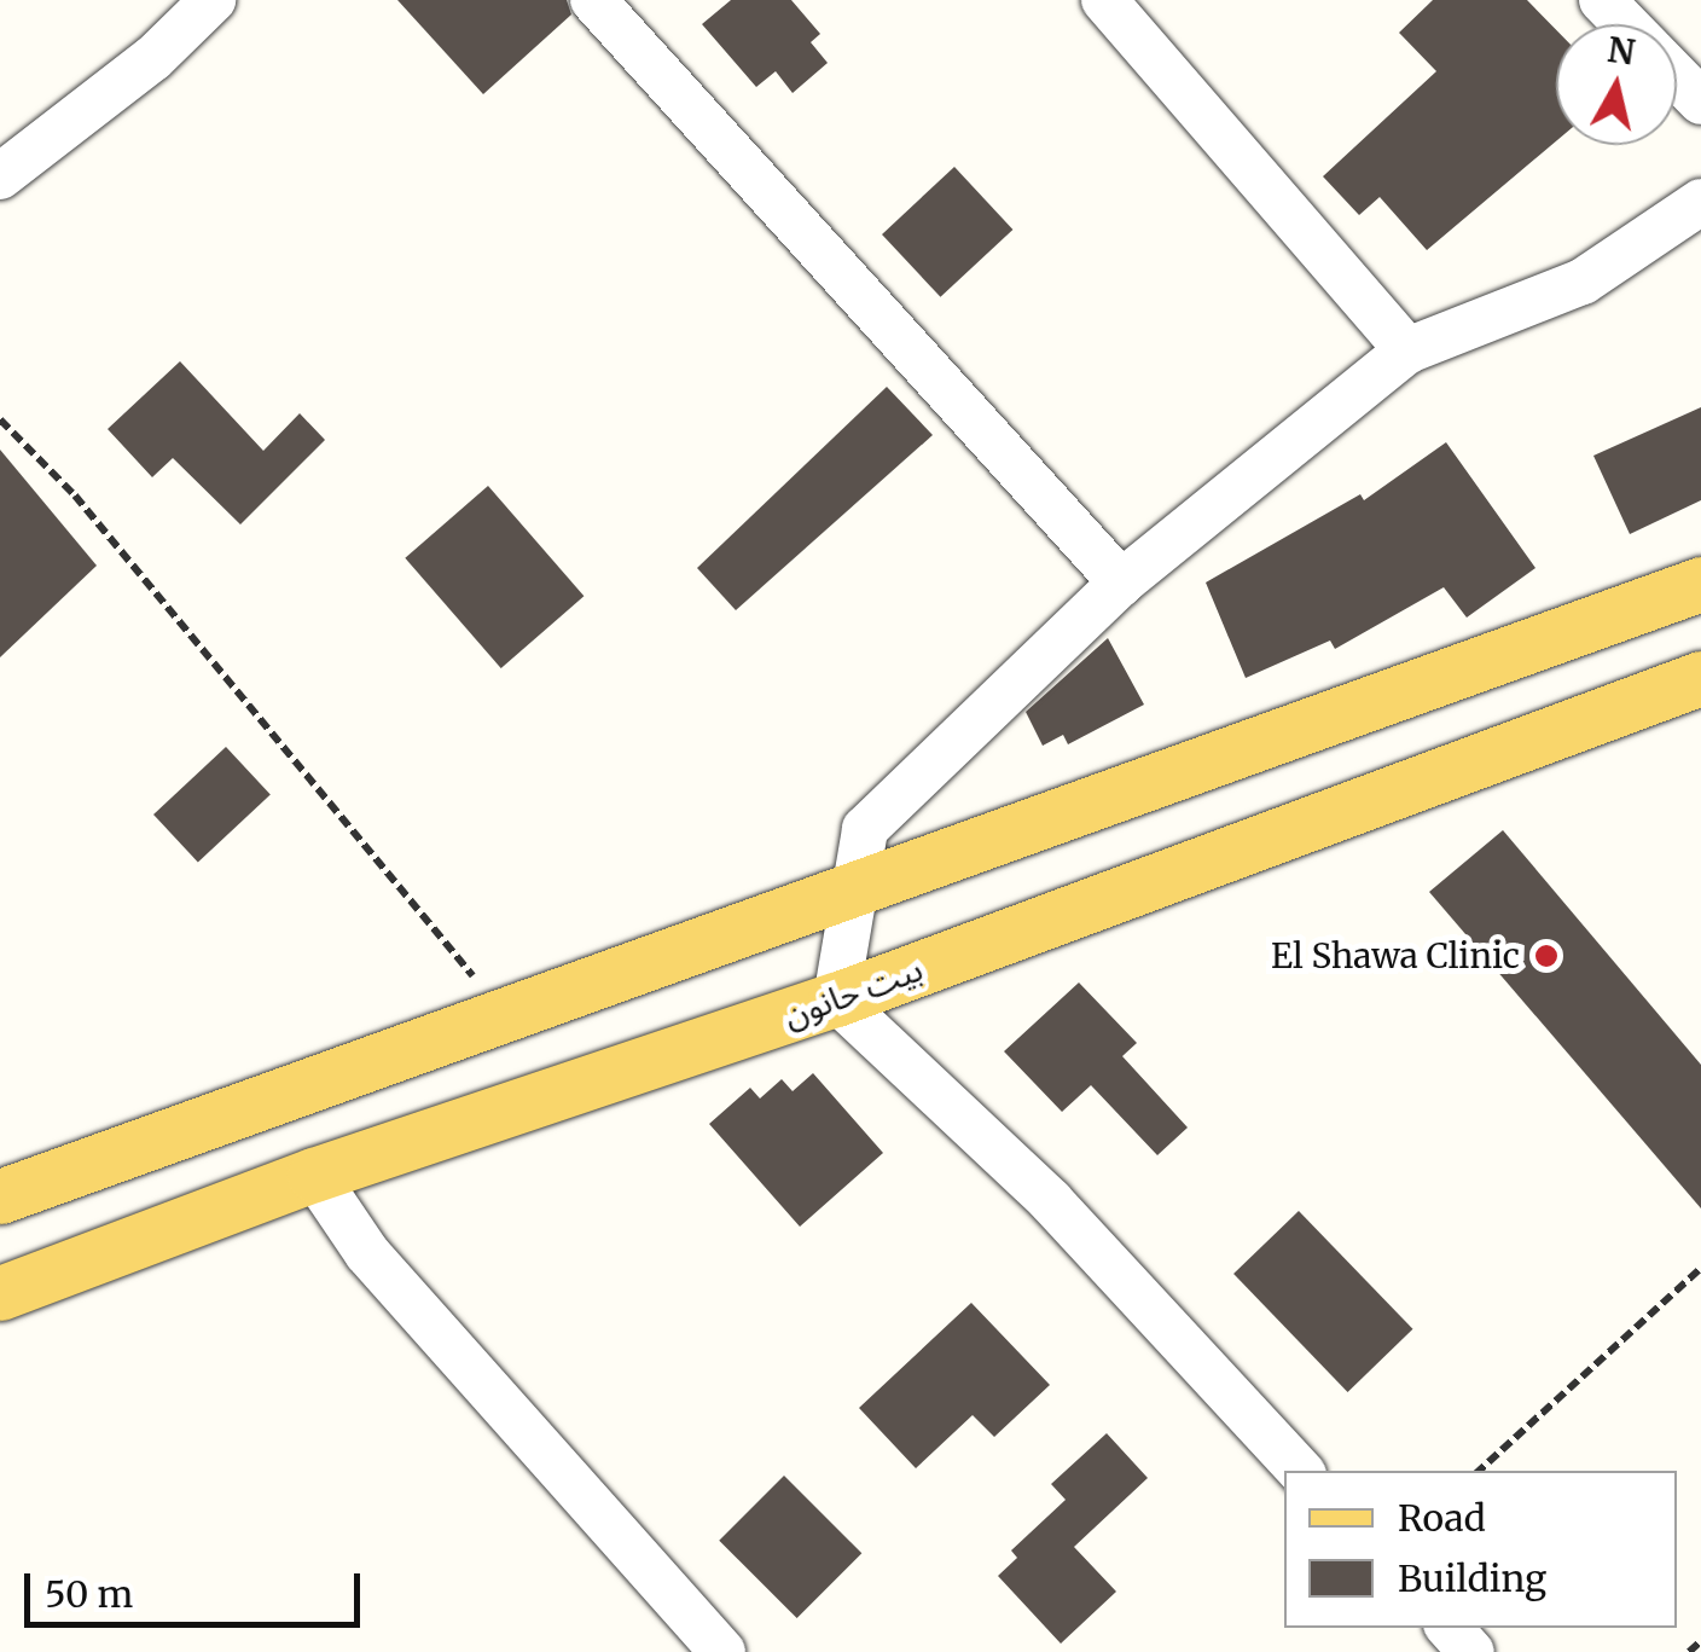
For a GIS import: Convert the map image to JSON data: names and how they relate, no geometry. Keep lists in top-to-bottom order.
{
  "streets": {
    "main road": ["بيت حانون"]
  },
  "places": ["El Shawa Clinic"],
  "legend": ["Road", "Building"],
  "scale_bar": "50 m",
  "north": "top"
}
